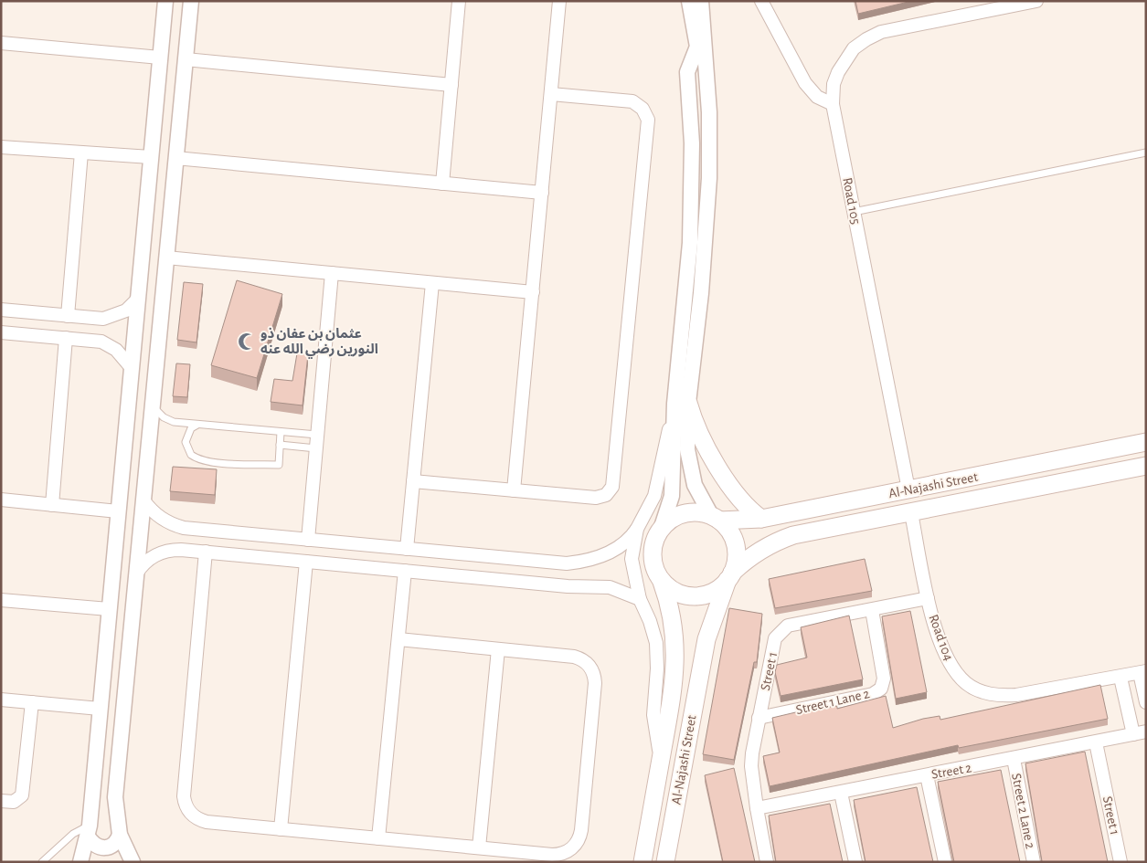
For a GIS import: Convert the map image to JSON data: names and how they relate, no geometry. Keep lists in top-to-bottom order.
{
  "streets": {
    "main road": ["Al-Najashi Street"],
    "street": [
      "Road 105",
      "Road 104",
      "Street 1",
      "Street 1 Lane 2",
      "Street 2",
      "Street 2 Lane 2"
    ]
  },
  "crossings": [
    ["Road 105", "Al-Najashi Street"],
    ["Al-Najashi Street", "Road 104"],
    ["Road 104", "Street 1"],
    ["Street 1", "Street 1 Lane 2"],
    ["Street 1", "Street 2"],
    ["Street 2", "Street 2 Lane 2"]
  ],
  "places": {
    "mosque": ["عثمان بن عفان ذو النورين رضي الله عنه"]
  }
}
